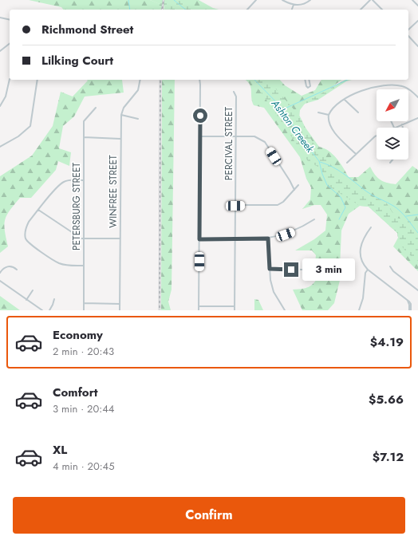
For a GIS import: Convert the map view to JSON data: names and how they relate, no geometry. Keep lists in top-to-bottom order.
{
  "streets": {
    "street": ["PERCIVAL STREET", "WINFREE STREET", "PETERSBURG STREET"]
  },
  "water": ["Ashton Creeek"],
  "north": "bottom left",
  "page": {
    "banner": ["Richmond Street", "Lilking Court"],
    "bubble": "3 min",
    "list": [
      {
        "name": "Economy",
        "note": "2 min · 20:43",
        "value": "$4.19"
      },
      {
        "name": "Comfort",
        "note": "3 min · 20:44",
        "value": "$5.66"
      },
      {
        "name": "XL",
        "note": "4 min · 20:45",
        "value": "$7.12"
      }
    ],
    "buttons": "Confirm"
  }
}
